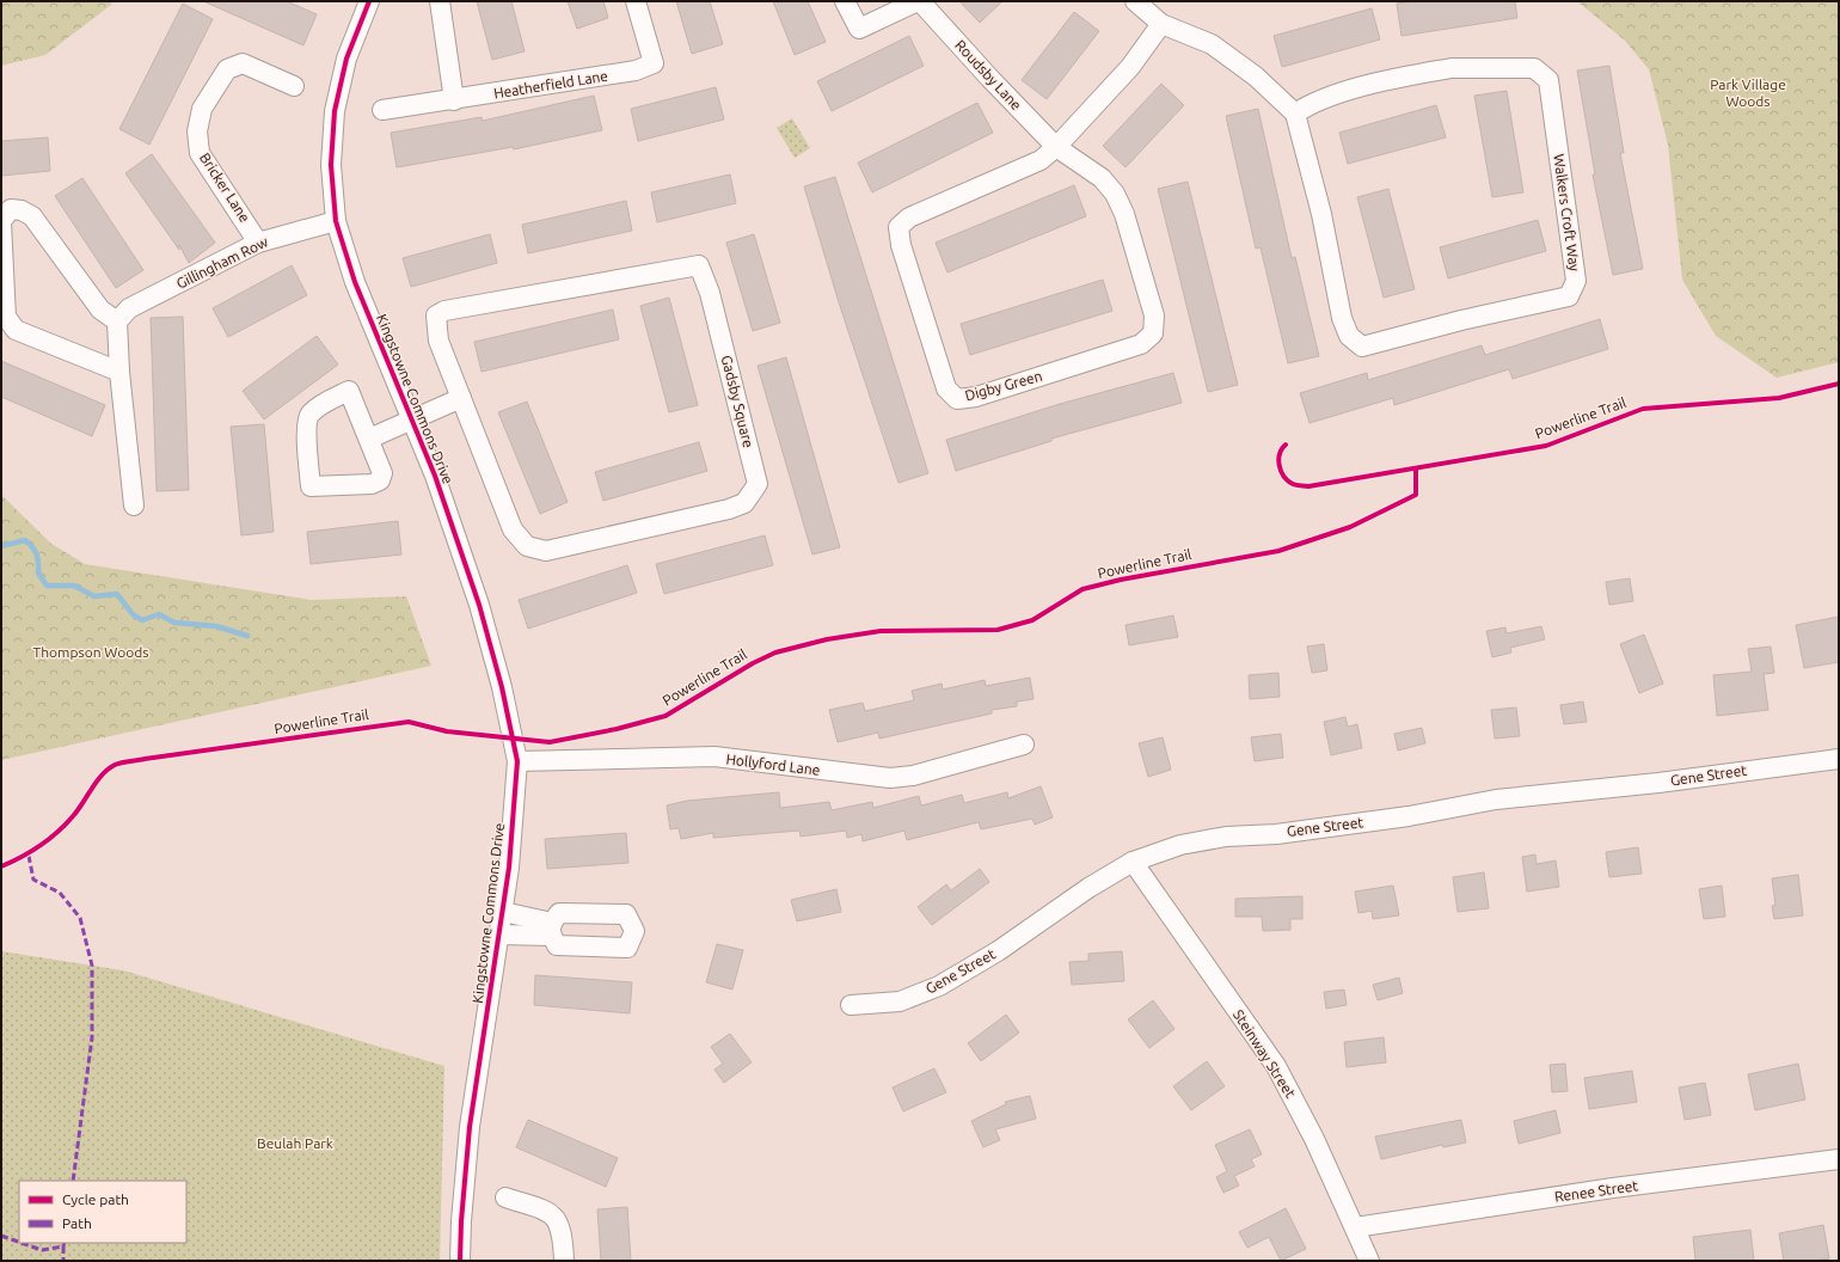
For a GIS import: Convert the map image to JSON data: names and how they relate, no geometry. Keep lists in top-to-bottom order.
{
  "streets": {
    "street": [
      "Roudsby Lane",
      "Heatherfield Lane",
      "Bricker Lane",
      "Walkers Croft Way",
      "Gillingham Row",
      "Digby Green",
      "Kingstowne Commons Drive",
      "Gadsby Square",
      "Hollyford Lane",
      "Gene Street",
      "Steinway Street",
      "Renee Street"
    ],
    "cycle path": ["Powerline Trail"]
  },
  "crossings": [
    ["Roudsby Lane", "Digby Green"],
    ["Bricker Lane", "Gillingham Row"],
    ["Gillingham Row", "Kingstowne Commons Drive"],
    ["Kingstowne Commons Drive", "Hollyford Lane"],
    ["Gene Street", "Steinway Street"],
    ["Steinway Street", "Renee Street"]
  ],
  "parks": ["Park Village Woods", "Thompson Woods", "Beulah Park"],
  "legend": ["Cycle path", "Path"]
}
